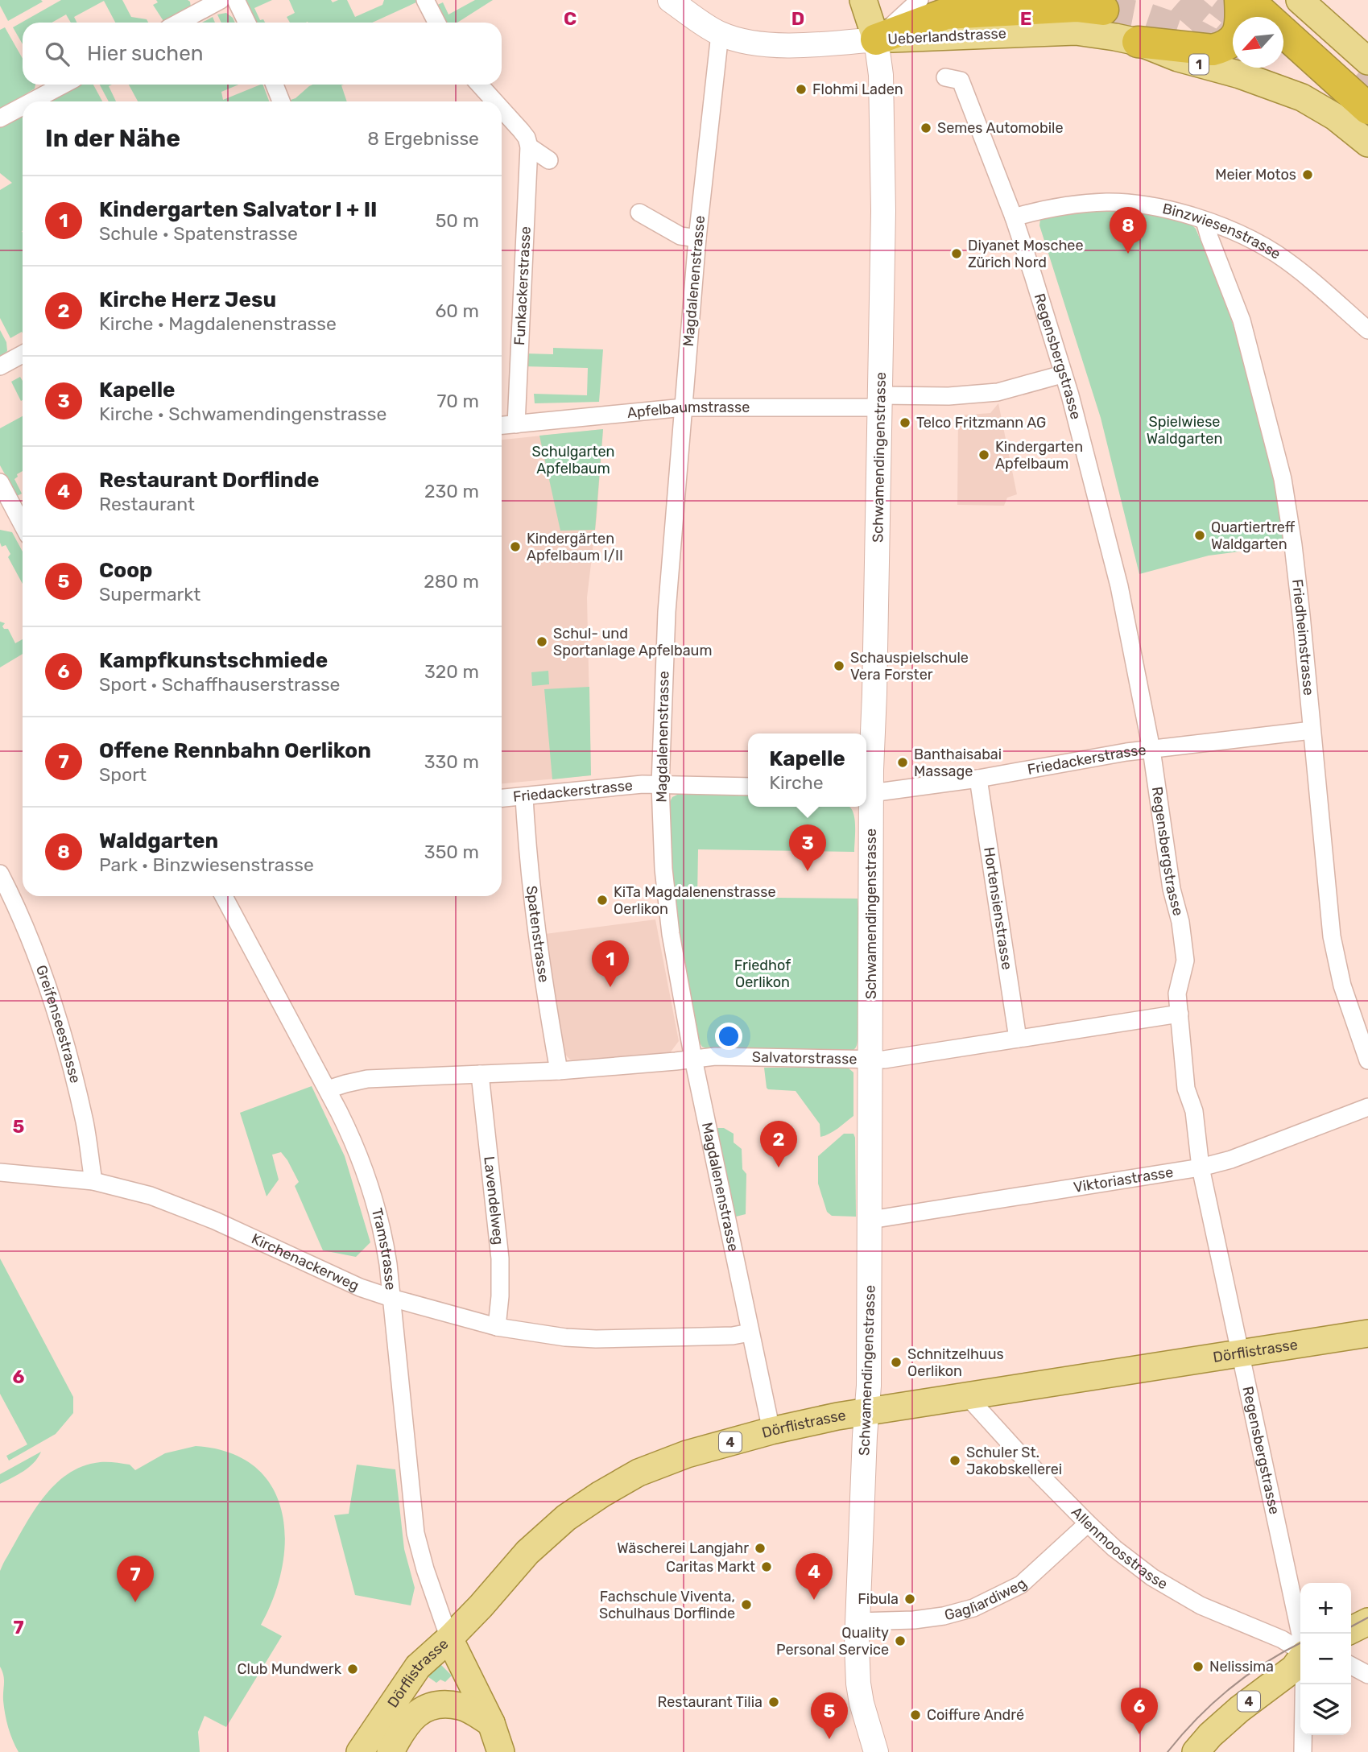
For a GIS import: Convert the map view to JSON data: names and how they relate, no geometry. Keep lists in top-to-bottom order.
{
  "streets": {
    "main road": [
      "Ueberlandstrasse",
      "1",
      "Schwamendingenstrasse",
      "Dörflistrasse",
      "4"
    ],
    "street": [
      "Binzwiesenstrasse",
      "Magdalenenstrasse",
      "Funkackerstrasse",
      "Regensbergstrasse",
      "Apfelbaumstrasse",
      "Friedheimstrasse",
      "Friedackerstrasse",
      "Hortensienstrasse",
      "Spatenstrasse",
      "Greifenseestrasse",
      "Salvatorstrasse",
      "Viktoriastrasse",
      "Lavendelweg",
      "Tramstrasse",
      "Kirchenackerweg",
      "Allenmoosstrasse",
      "Gagliardiweg"
    ]
  },
  "crossings": [
    ["Ueberlandstrasse", "Magdalenenstrasse"],
    ["Ueberlandstrasse", "Schwamendingenstrasse"],
    ["Binzwiesenstrasse", "Regensbergstrasse"],
    ["Binzwiesenstrasse", "Friedheimstrasse"],
    ["Magdalenenstrasse", "Apfelbaumstrasse"],
    ["Magdalenenstrasse", "Friedackerstrasse"],
    ["Magdalenenstrasse", "Salvatorstrasse"],
    ["Magdalenenstrasse", "Kirchenackerweg"],
    ["Magdalenenstrasse", "Dörflistrasse"],
    ["Funkackerstrasse", "Apfelbaumstrasse"],
    ["Regensbergstrasse", "Apfelbaumstrasse"],
    ["Regensbergstrasse", "Friedackerstrasse"],
    ["Regensbergstrasse", "Salvatorstrasse"],
    ["Regensbergstrasse", "Viktoriastrasse"],
    ["Regensbergstrasse", "Dörflistrasse"],
    ["Apfelbaumstrasse", "Schwamendingenstrasse"],
    ["Schwamendingenstrasse", "Friedackerstrasse"],
    ["Schwamendingenstrasse", "Salvatorstrasse"],
    ["Schwamendingenstrasse", "Viktoriastrasse"],
    ["Schwamendingenstrasse", "Dörflistrasse"],
    ["Schwamendingenstrasse", "Gagliardiweg"],
    ["Friedheimstrasse", "Friedackerstrasse"],
    ["Friedackerstrasse", "Hortensienstrasse"],
    ["Friedackerstrasse", "Spatenstrasse"],
    ["Hortensienstrasse", "Salvatorstrasse"],
    ["Spatenstrasse", "Salvatorstrasse"],
    ["Greifenseestrasse", "Kirchenackerweg"],
    ["Salvatorstrasse", "Lavendelweg"],
    ["Salvatorstrasse", "Tramstrasse"],
    ["Lavendelweg", "Kirchenackerweg"],
    ["Tramstrasse", "Kirchenackerweg"],
    ["Tramstrasse", "Dörflistrasse"],
    ["Dörflistrasse", "Allenmoosstrasse"],
    ["Allenmoosstrasse", "Gagliardiweg"]
  ],
  "parks": ["Spielwiese Waldgarten", "Schulgarten Apfelbaum", "Friedhof Oerlikon"],
  "places": [
    "Flohmi Laden",
    "Semes Automobile",
    "Meier Motos",
    "Diyanet Moschee Zürich Nord",
    "Telco Fritzmann AG",
    "Kindergarten Apfelbaum",
    "Quartiertreff Waldgarten",
    "Kindergärten Apfelbaum I/II",
    "Schul- und Sportanlage Apfelbaum",
    "Schauspielschule Vera Forster",
    "Banthaisabai Massage",
    "KiTa Magdalenenstrasse Oerlikon",
    "Schnitzelhuus Oerlikon",
    "Schuler St. Jakobskellerei",
    "Wäscherei Langjahr",
    "Caritas Markt",
    "Fibula",
    "Fachschule Viventa, Schulhaus Dorflinde",
    "Quality Personal Service",
    "Nelissima",
    "Club Mundwerk",
    "Restaurant Tilia",
    "Coiffure André"
  ],
  "north": "bottom left",
  "page": {
    "search": "Hier suchen",
    "heading": ["In der Nähe", "8 Ergebnisse"],
    "list": [
      {
        "mark": "1",
        "name": "Kindergarten Salvator I + II",
        "note": "Schule · Spatenstrasse",
        "value": "50 m"
      },
      {
        "mark": "2",
        "name": "Kirche Herz Jesu",
        "note": "Kirche · Magdalenenstrasse",
        "value": "60 m"
      },
      {
        "mark": "3",
        "name": "Kapelle",
        "note": "Kirche · Schwamendingenstrasse",
        "value": "70 m"
      },
      {
        "mark": "4",
        "name": "Restaurant Dorflinde",
        "note": "Restaurant",
        "value": "230 m"
      },
      {
        "mark": "5",
        "name": "Coop",
        "note": "Supermarkt",
        "value": "280 m"
      },
      {
        "mark": "6",
        "name": "Kampfkunstschmiede",
        "note": "Sport · Schaffhauserstrasse",
        "value": "320 m"
      },
      {
        "mark": "7",
        "name": "Offene Rennbahn Oerlikon",
        "note": "Sport",
        "value": "330 m"
      },
      {
        "mark": "8",
        "name": "Waldgarten",
        "note": "Park · Binzwiesenstrasse",
        "value": "350 m"
      }
    ],
    "pins": [
      "8",
      "3",
      "1",
      "2",
      "4",
      "7",
      "6",
      "5"
    ],
    "popup": ["Kapelle", "Kirche"],
    "map_buttons": ["+", "−"]
  },
  "grid": {
    "columns": ["C", "D", "E"],
    "rows": ["5", "6", "7"]
  }
}
